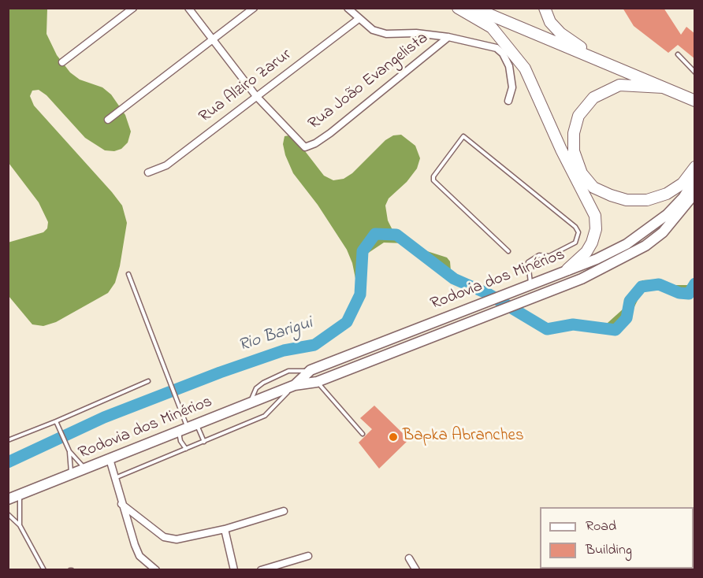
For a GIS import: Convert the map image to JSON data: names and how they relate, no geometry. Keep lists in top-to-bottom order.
{
  "streets": {
    "main road": ["Rodovia dos Minérios"],
    "street": ["Rua João Evangelista", "Rua Alziro Zarur"]
  },
  "crossings": [
    ["Rua João Evangelista", "Rua Alziro Zarur"]
  ],
  "water": ["Rio Barigui"],
  "places": ["Bapka Abranches"],
  "legend": ["Road", "Building"]
}
